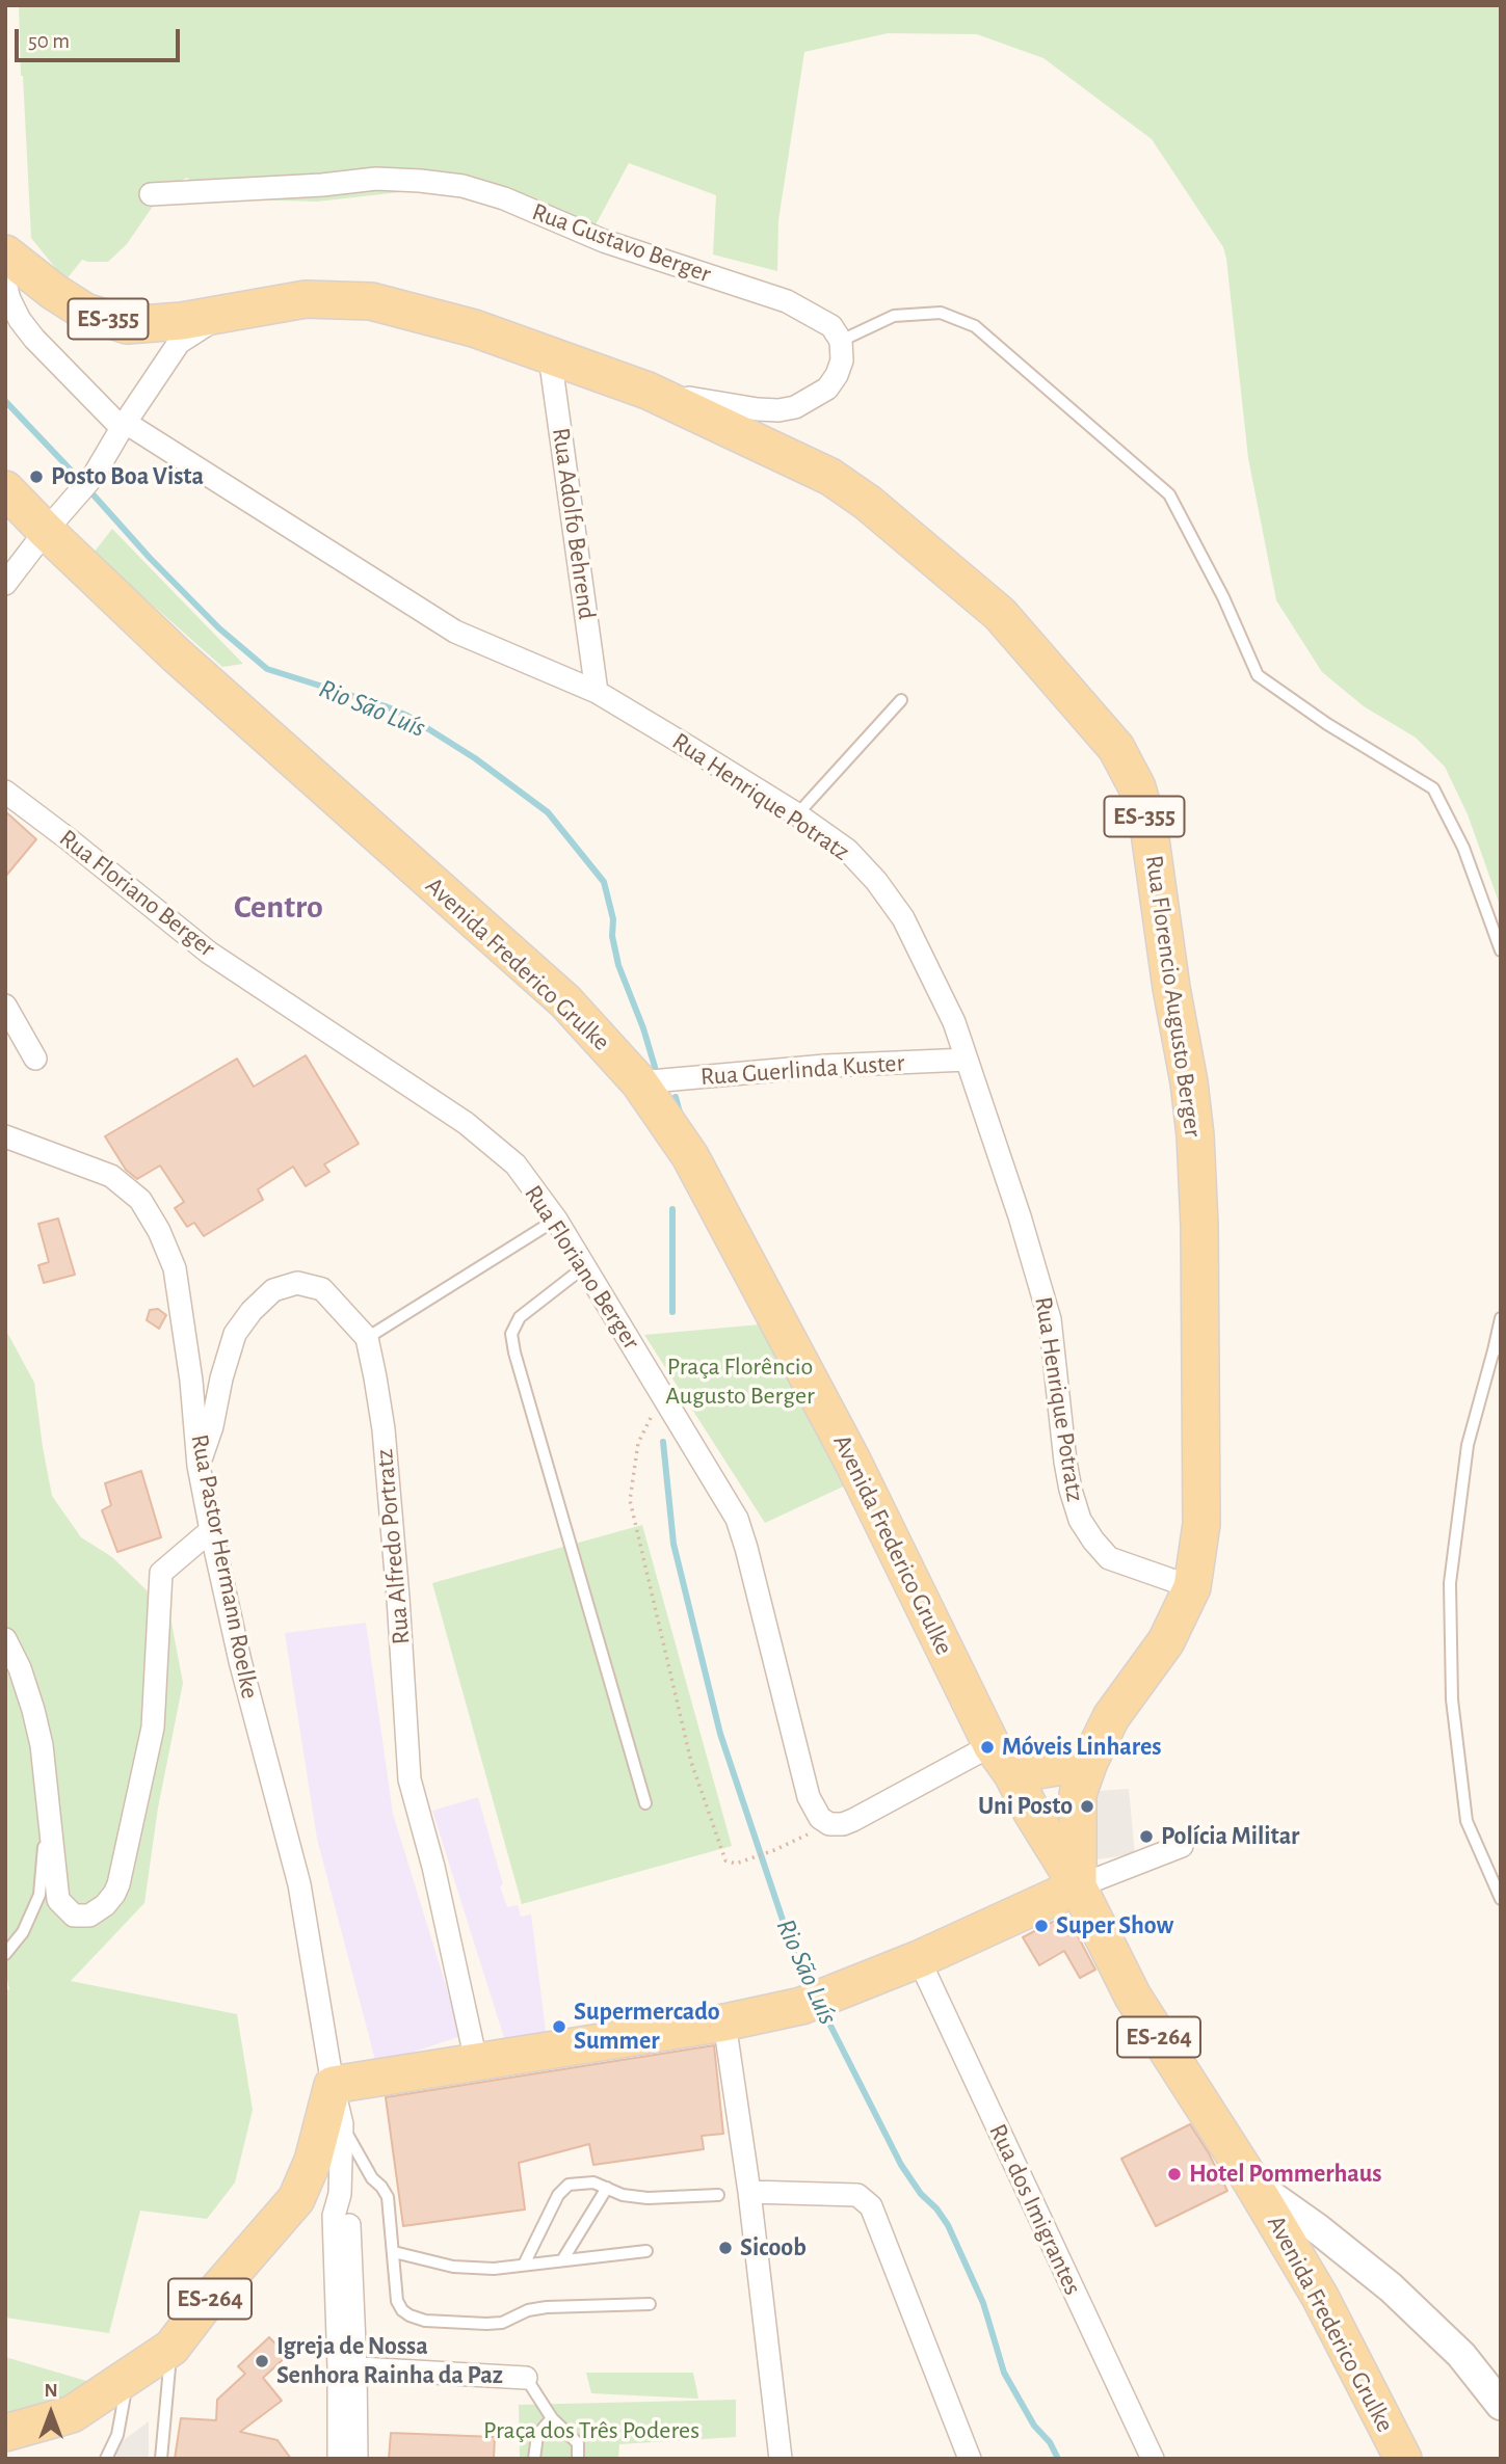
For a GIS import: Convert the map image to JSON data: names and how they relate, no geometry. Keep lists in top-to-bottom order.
{
  "streets": {
    "main road": [
      "ES-355",
      "Avenida Frederico Grulke",
      "Rua Florencio Augusto Berger",
      "ES-264"
    ],
    "street": [
      "Rua Gustavo Berger",
      "Rua Adolfo Behrend",
      "Rua Henrique Potratz",
      "Rua Floriano Berger",
      "Rua Guerlinda Kuster",
      "Rua Alfredo Portratz",
      "Rua Pastor Hermann Roelke",
      "Rua dos Imigrantes"
    ]
  },
  "crossings": [
    ["Rua Adolfo Behrend", "Rua Henrique Potratz"],
    ["Rua Adolfo Behrend", "Rua Florencio Augusto Berger"],
    ["Rua Henrique Potratz", "Rua Florencio Augusto Berger"],
    ["Rua Henrique Potratz", "Rua Guerlinda Kuster"],
    ["Avenida Frederico Grulke", "Rua Florencio Augusto Berger"],
    ["Avenida Frederico Grulke", "Rua Guerlinda Kuster"],
    ["Rua Pastor Hermann Roelke", "ES-264"]
  ],
  "districts": ["Centro"],
  "water": ["Rio São Luís"],
  "parks": ["Praça Florêncio Augusto Berger", "Praça dos Três Poderes"],
  "places": [
    "Posto Boa Vista",
    "Móveis Linhares",
    "Uni Posto",
    "Polícia Militar",
    "Super Show",
    "Supermercado Summer",
    "Hotel Pommerhaus",
    "Sicoob",
    "Igreja de Nossa Senhora Rainha da Paz"
  ],
  "scale_bar": "50 m",
  "north": "top"
}
